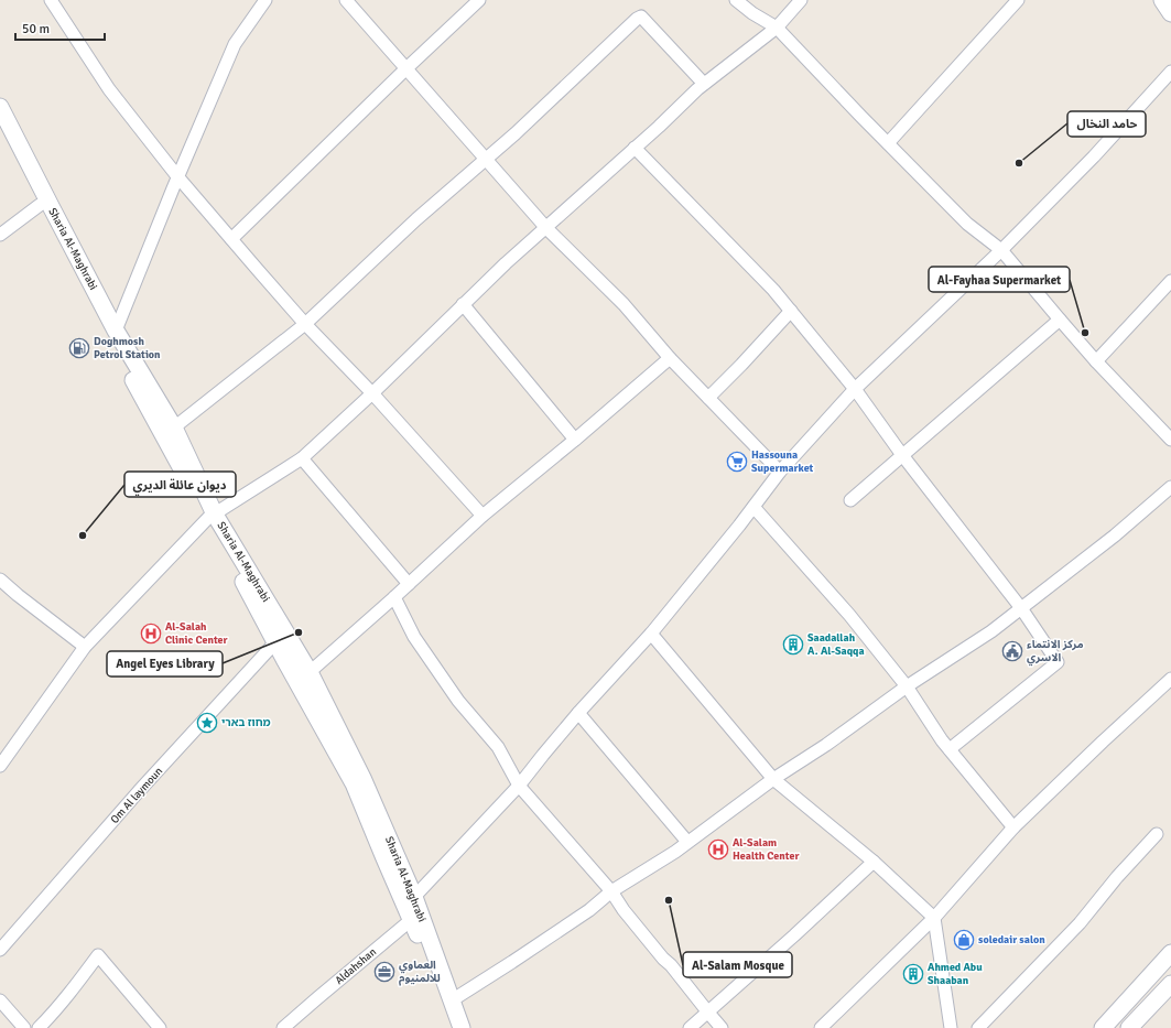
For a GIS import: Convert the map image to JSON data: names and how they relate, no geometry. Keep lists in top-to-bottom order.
{
  "streets": {
    "main road": ["Sharia Al-Maghrabi"],
    "street": ["Om Al laymoun", "Aldahshan"]
  },
  "crossings": [
    ["Sharia Al-Maghrabi", "Om Al laymoun"],
    ["Sharia Al-Maghrabi", "Aldahshan"]
  ],
  "places": {
    "other": [
      "حامد النخال",
      "Al-Fayhaa Supermarket",
      "ديوان عائلة الديري",
      "Angel Eyes Library",
      "Al-Salam Mosque"
    ],
    "fuel station": ["Doghmosh Petrol Station"],
    "supermarket": ["Hassouna Supermarket"],
    "hospital": ["Al-Salah Clinic Center", "Al-Salam Health Center"],
    "building": ["Saadallah A. Al-Saqqa", "Ahmed Abu Shaaban"],
    "public building": ["مركز الانتماء الاسري"],
    "place": ["מחוז בארי"],
    "shop": ["soledair salon"],
    "office": ["العماوي للالمنيوم"]
  },
  "scale_bar": "50 m"
}
